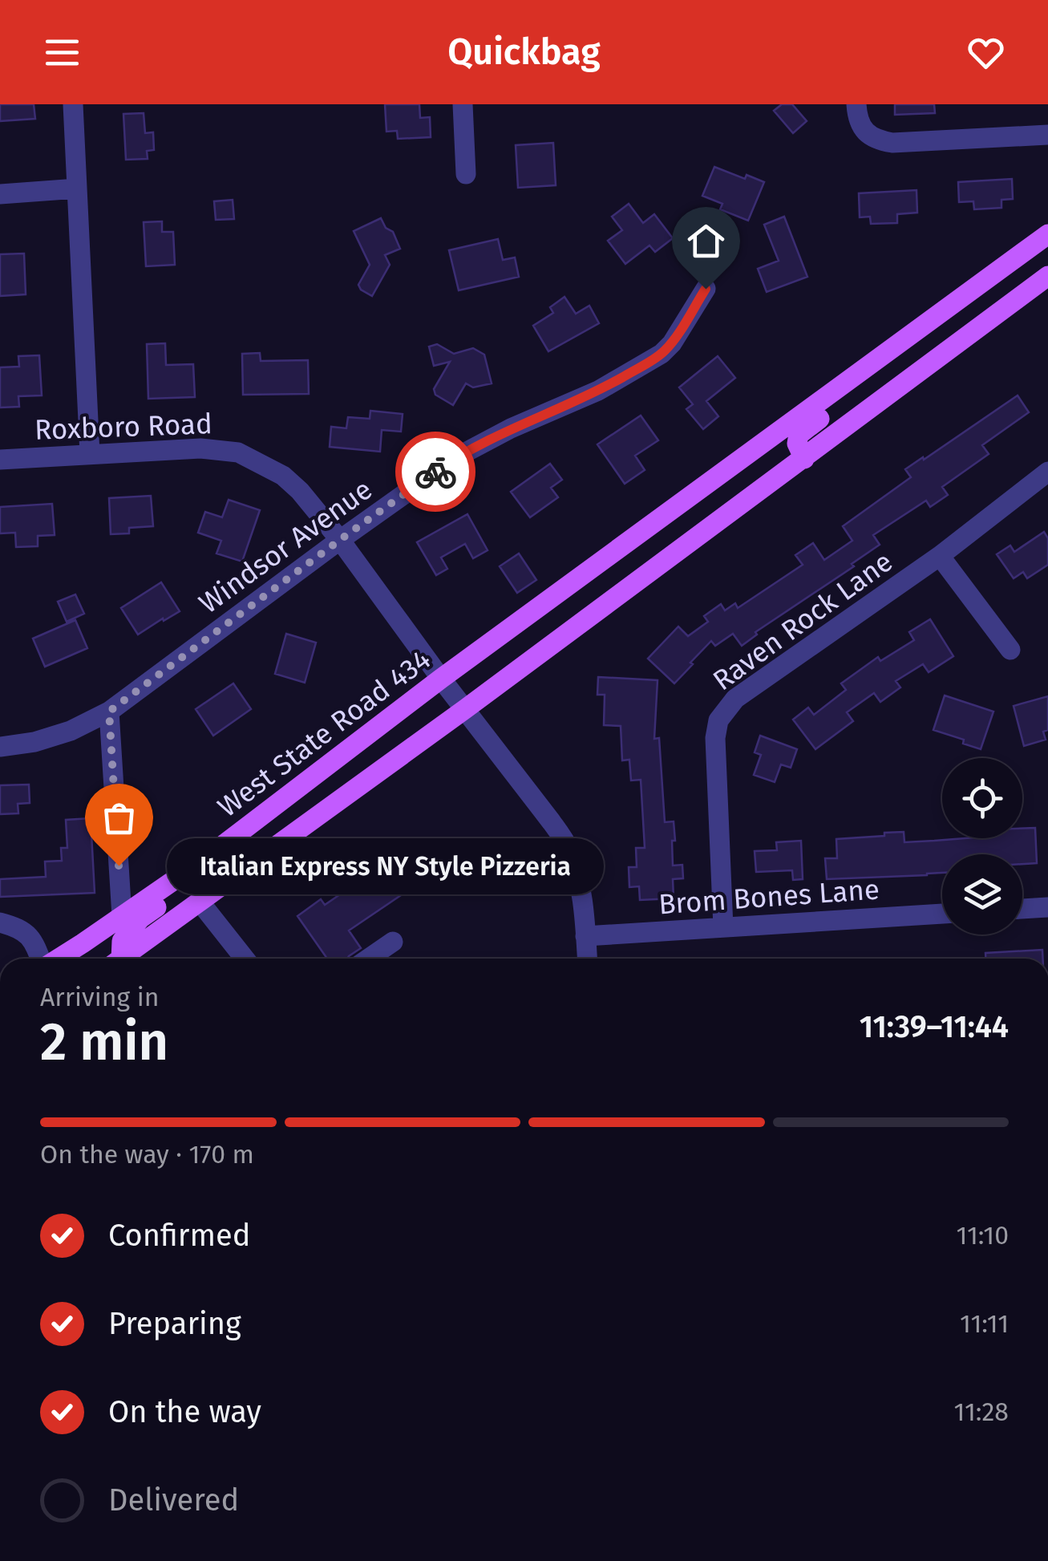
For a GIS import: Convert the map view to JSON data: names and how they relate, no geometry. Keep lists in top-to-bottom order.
{
  "streets": {
    "main road": ["West State Road 434"],
    "street": [
      "Roxboro Road",
      "Windsor Avenue",
      "Raven Rock Lane",
      "Brom Bones Lane"
    ]
  },
  "crossings": [
    ["Roxboro Road", "Windsor Avenue"],
    ["Roxboro Road", "West State Road 434"],
    ["Roxboro Road", "Brom Bones Lane"],
    ["Raven Rock Lane", "Brom Bones Lane"]
  ],
  "places": ["Italian Express NY Style Pizzeria"],
  "page": {
    "header": "Quickbag",
    "bubble": "Italian Express NY Style Pizzeria",
    "heading": ["2 min", "Arriving in", "11:39–11:44"],
    "bar": "On the way · 170 m",
    "list": [
      ["Confirmed", "11:10"],
      ["Preparing", "11:11"],
      ["On the way", "11:28"],
      "Delivered"
    ]
  }
}
